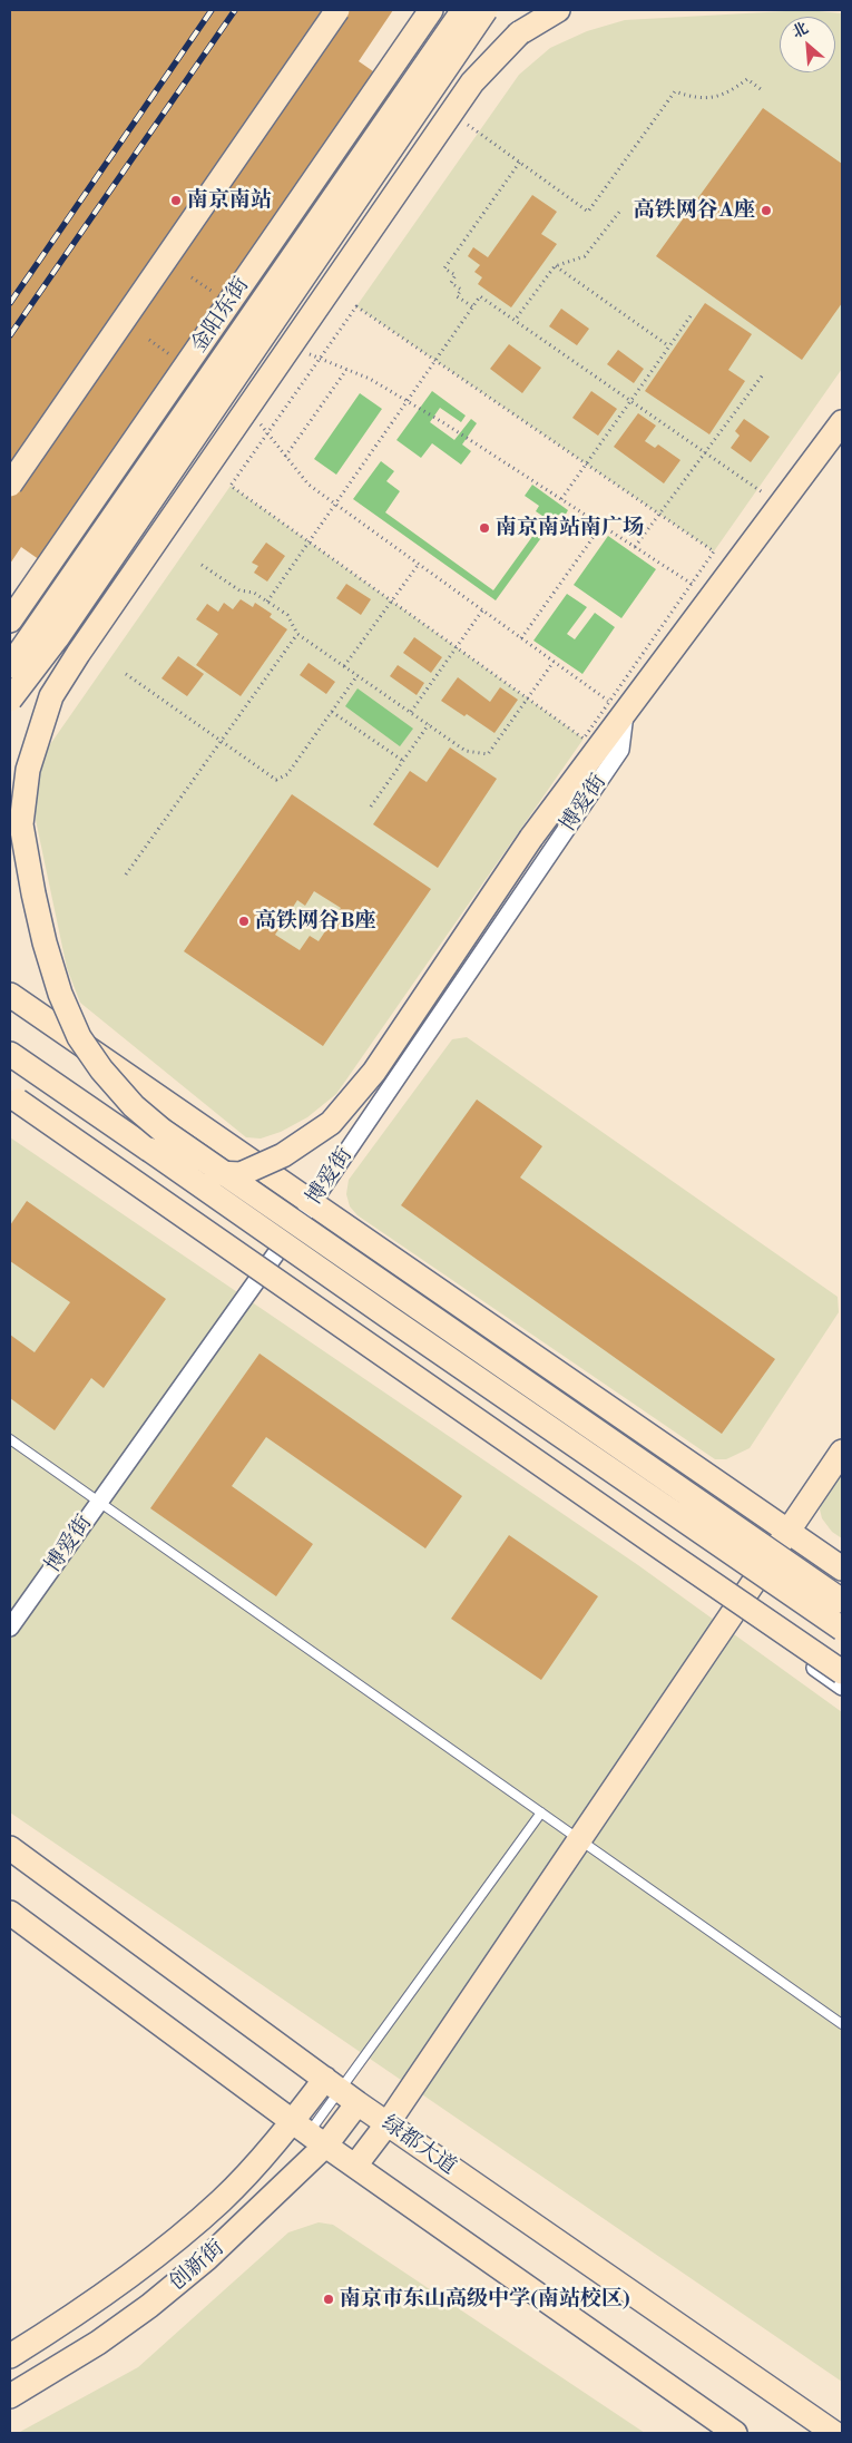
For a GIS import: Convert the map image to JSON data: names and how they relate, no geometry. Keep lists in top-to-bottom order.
{
  "streets": {
    "main road": [
      "金阳东街",
      "博爱街",
      "绿都大道",
      "创新街"
    ]
  },
  "crossings": [
    ["绿都大道", "创新街"]
  ],
  "places": [
    "南京南站",
    "高铁网谷A座",
    "南京南站南广场",
    "高铁网谷B座",
    "南京市东山高级中学(南站校区)"
  ],
  "north": "top left"
}
